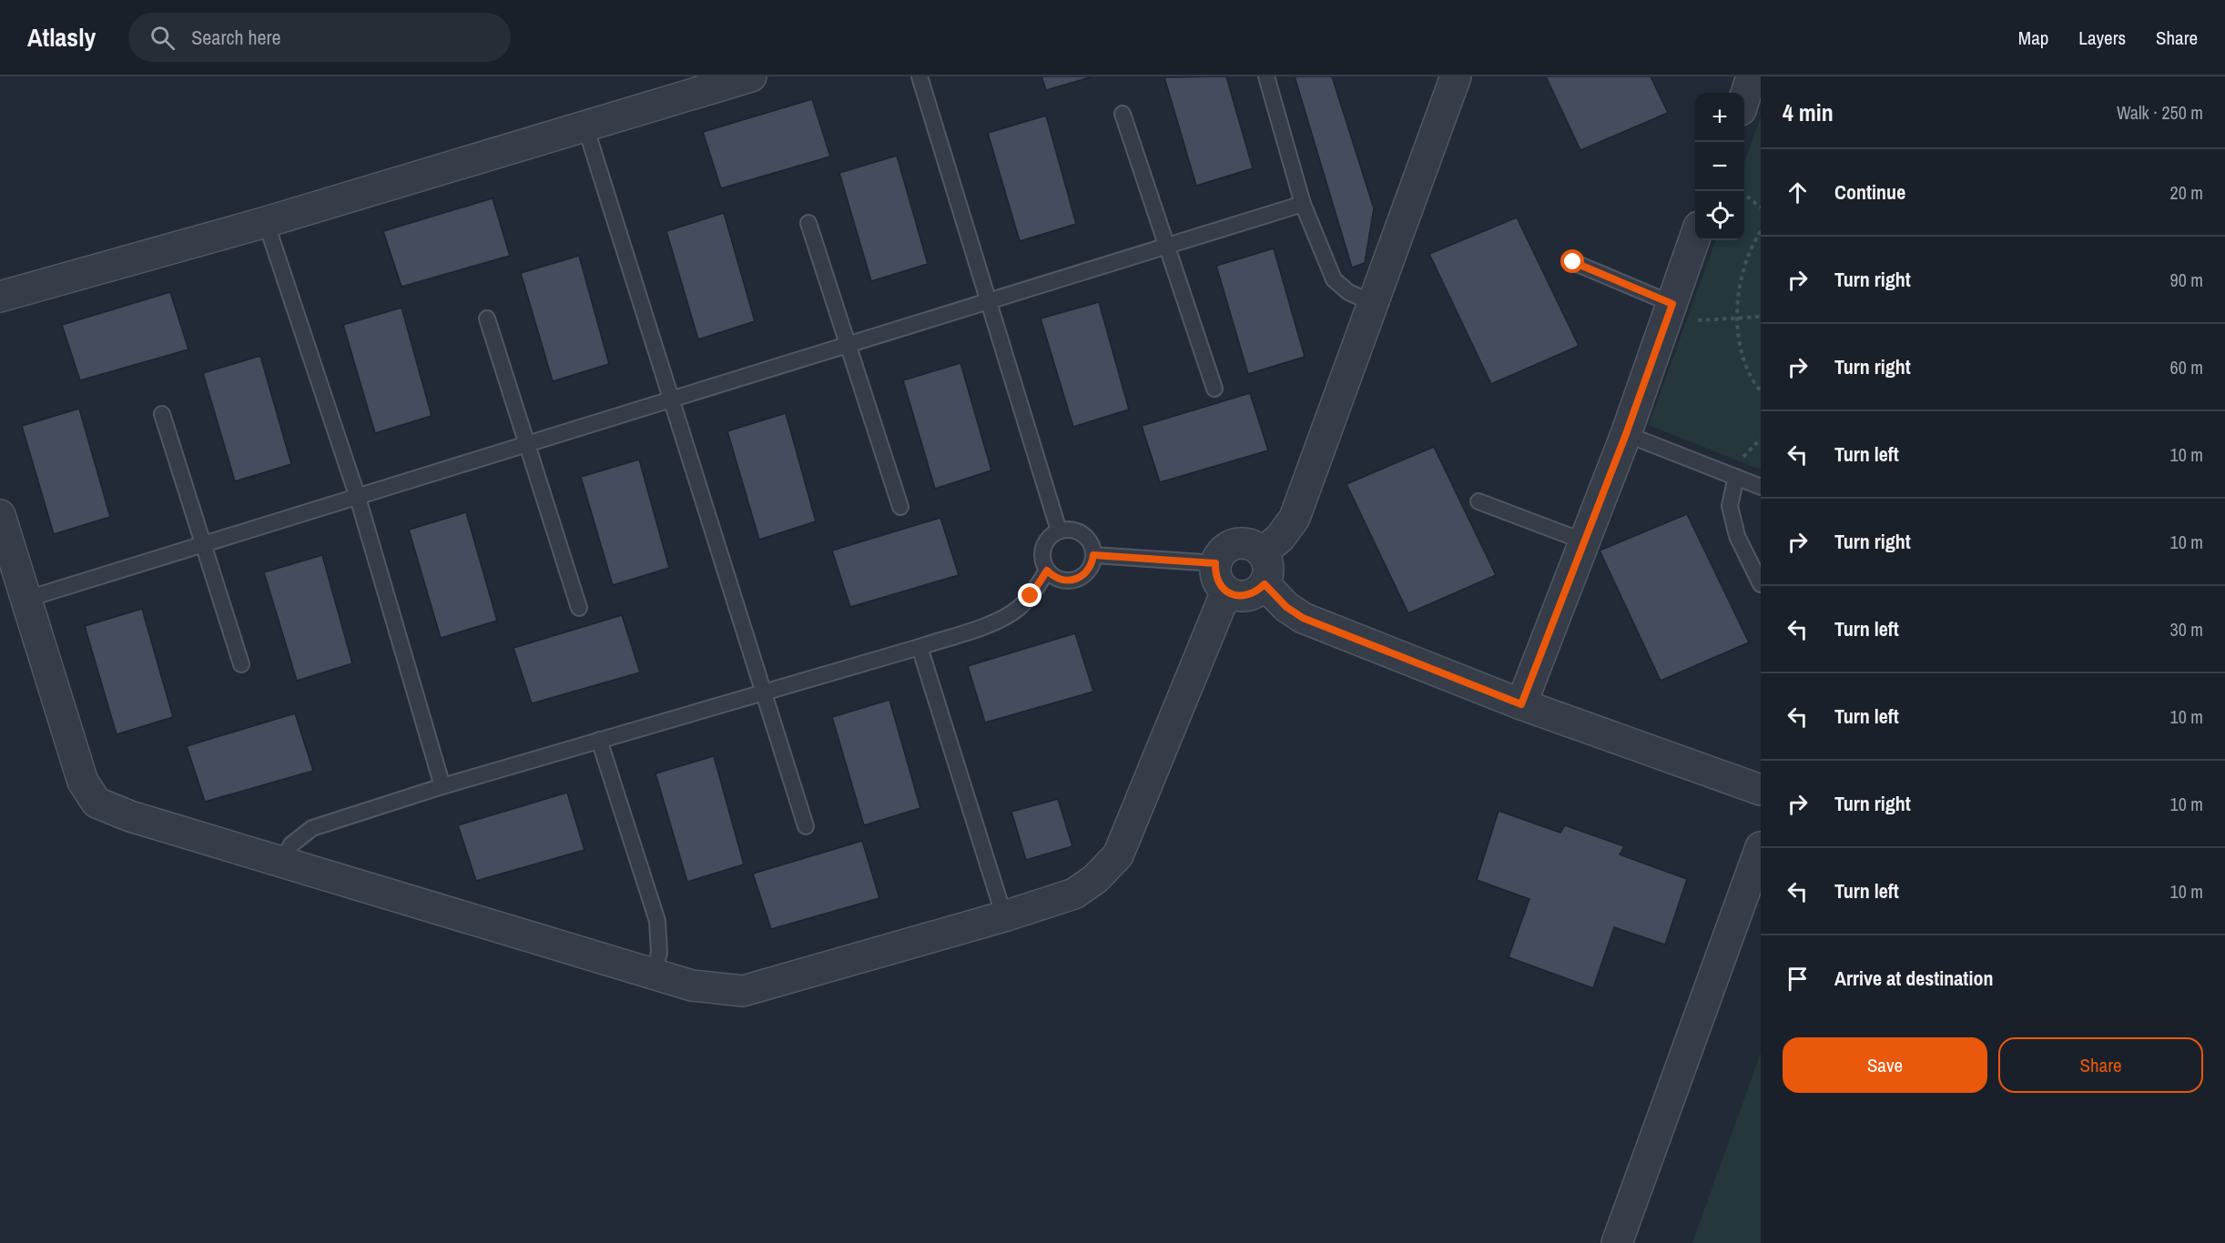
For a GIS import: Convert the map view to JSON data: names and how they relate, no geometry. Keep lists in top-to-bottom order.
{
  "page": {
    "header": "Atlasly",
    "search": "Search here",
    "nav": ["Map", "Layers", "Share"],
    "heading": ["4 min", "Walk · 250 m"],
    "map_buttons": ["+", "−"],
    "list": [
      ["Continue", "20 m"],
      ["Turn right", "90 m"],
      ["Turn right", "60 m"],
      ["Turn left", "10 m"],
      ["Turn right", "10 m"],
      ["Turn left", "30 m"],
      ["Turn left", "10 m"],
      ["Turn right", "10 m"],
      ["Turn left", "10 m"],
      "Arrive at destination"
    ],
    "buttons": ["Save", "Share"]
  }
}
